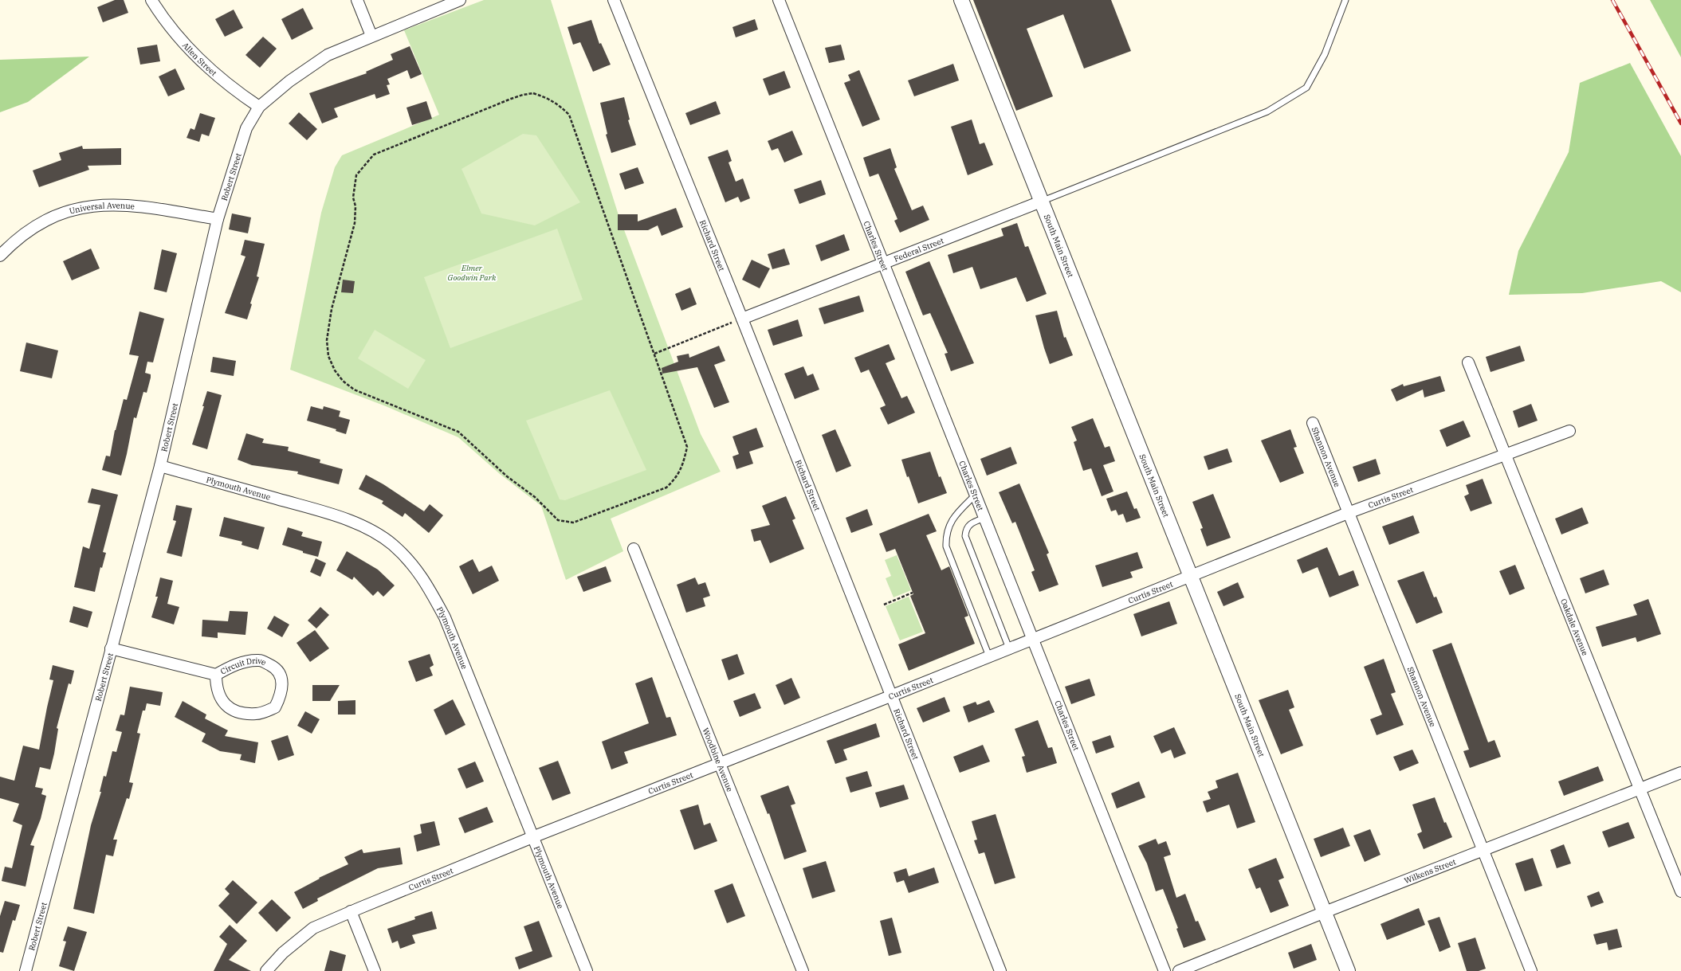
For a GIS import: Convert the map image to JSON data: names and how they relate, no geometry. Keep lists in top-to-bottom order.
{
  "streets": {
    "street": [
      "Allen Street",
      "Robert Street",
      "Universal Avenue",
      "Richard Street",
      "Charles Street",
      "South Main Street",
      "Federal Street",
      "Shannon Avenue",
      "Plymouth Avenue",
      "Curtis Street",
      "Oakdale Avenue",
      "Circuit Drive",
      "Woodbine Avenue",
      "Wilkens Street"
    ]
  },
  "crossings": [
    ["Allen Street", "Robert Street"],
    ["Robert Street", "Universal Avenue"],
    ["Robert Street", "Plymouth Avenue"],
    ["Robert Street", "Circuit Drive"],
    ["Richard Street", "Federal Street"],
    ["Richard Street", "Curtis Street"],
    ["Charles Street", "Federal Street"],
    ["Charles Street", "Curtis Street"],
    ["South Main Street", "Federal Street"],
    ["South Main Street", "Curtis Street"],
    ["South Main Street", "Wilkens Street"],
    ["Shannon Avenue", "Curtis Street"],
    ["Shannon Avenue", "Wilkens Street"],
    ["Plymouth Avenue", "Curtis Street"],
    ["Curtis Street", "Oakdale Avenue"],
    ["Curtis Street", "Woodbine Avenue"],
    ["Oakdale Avenue", "Wilkens Street"]
  ],
  "parks": ["Elmer Goodwin Park"]
}
